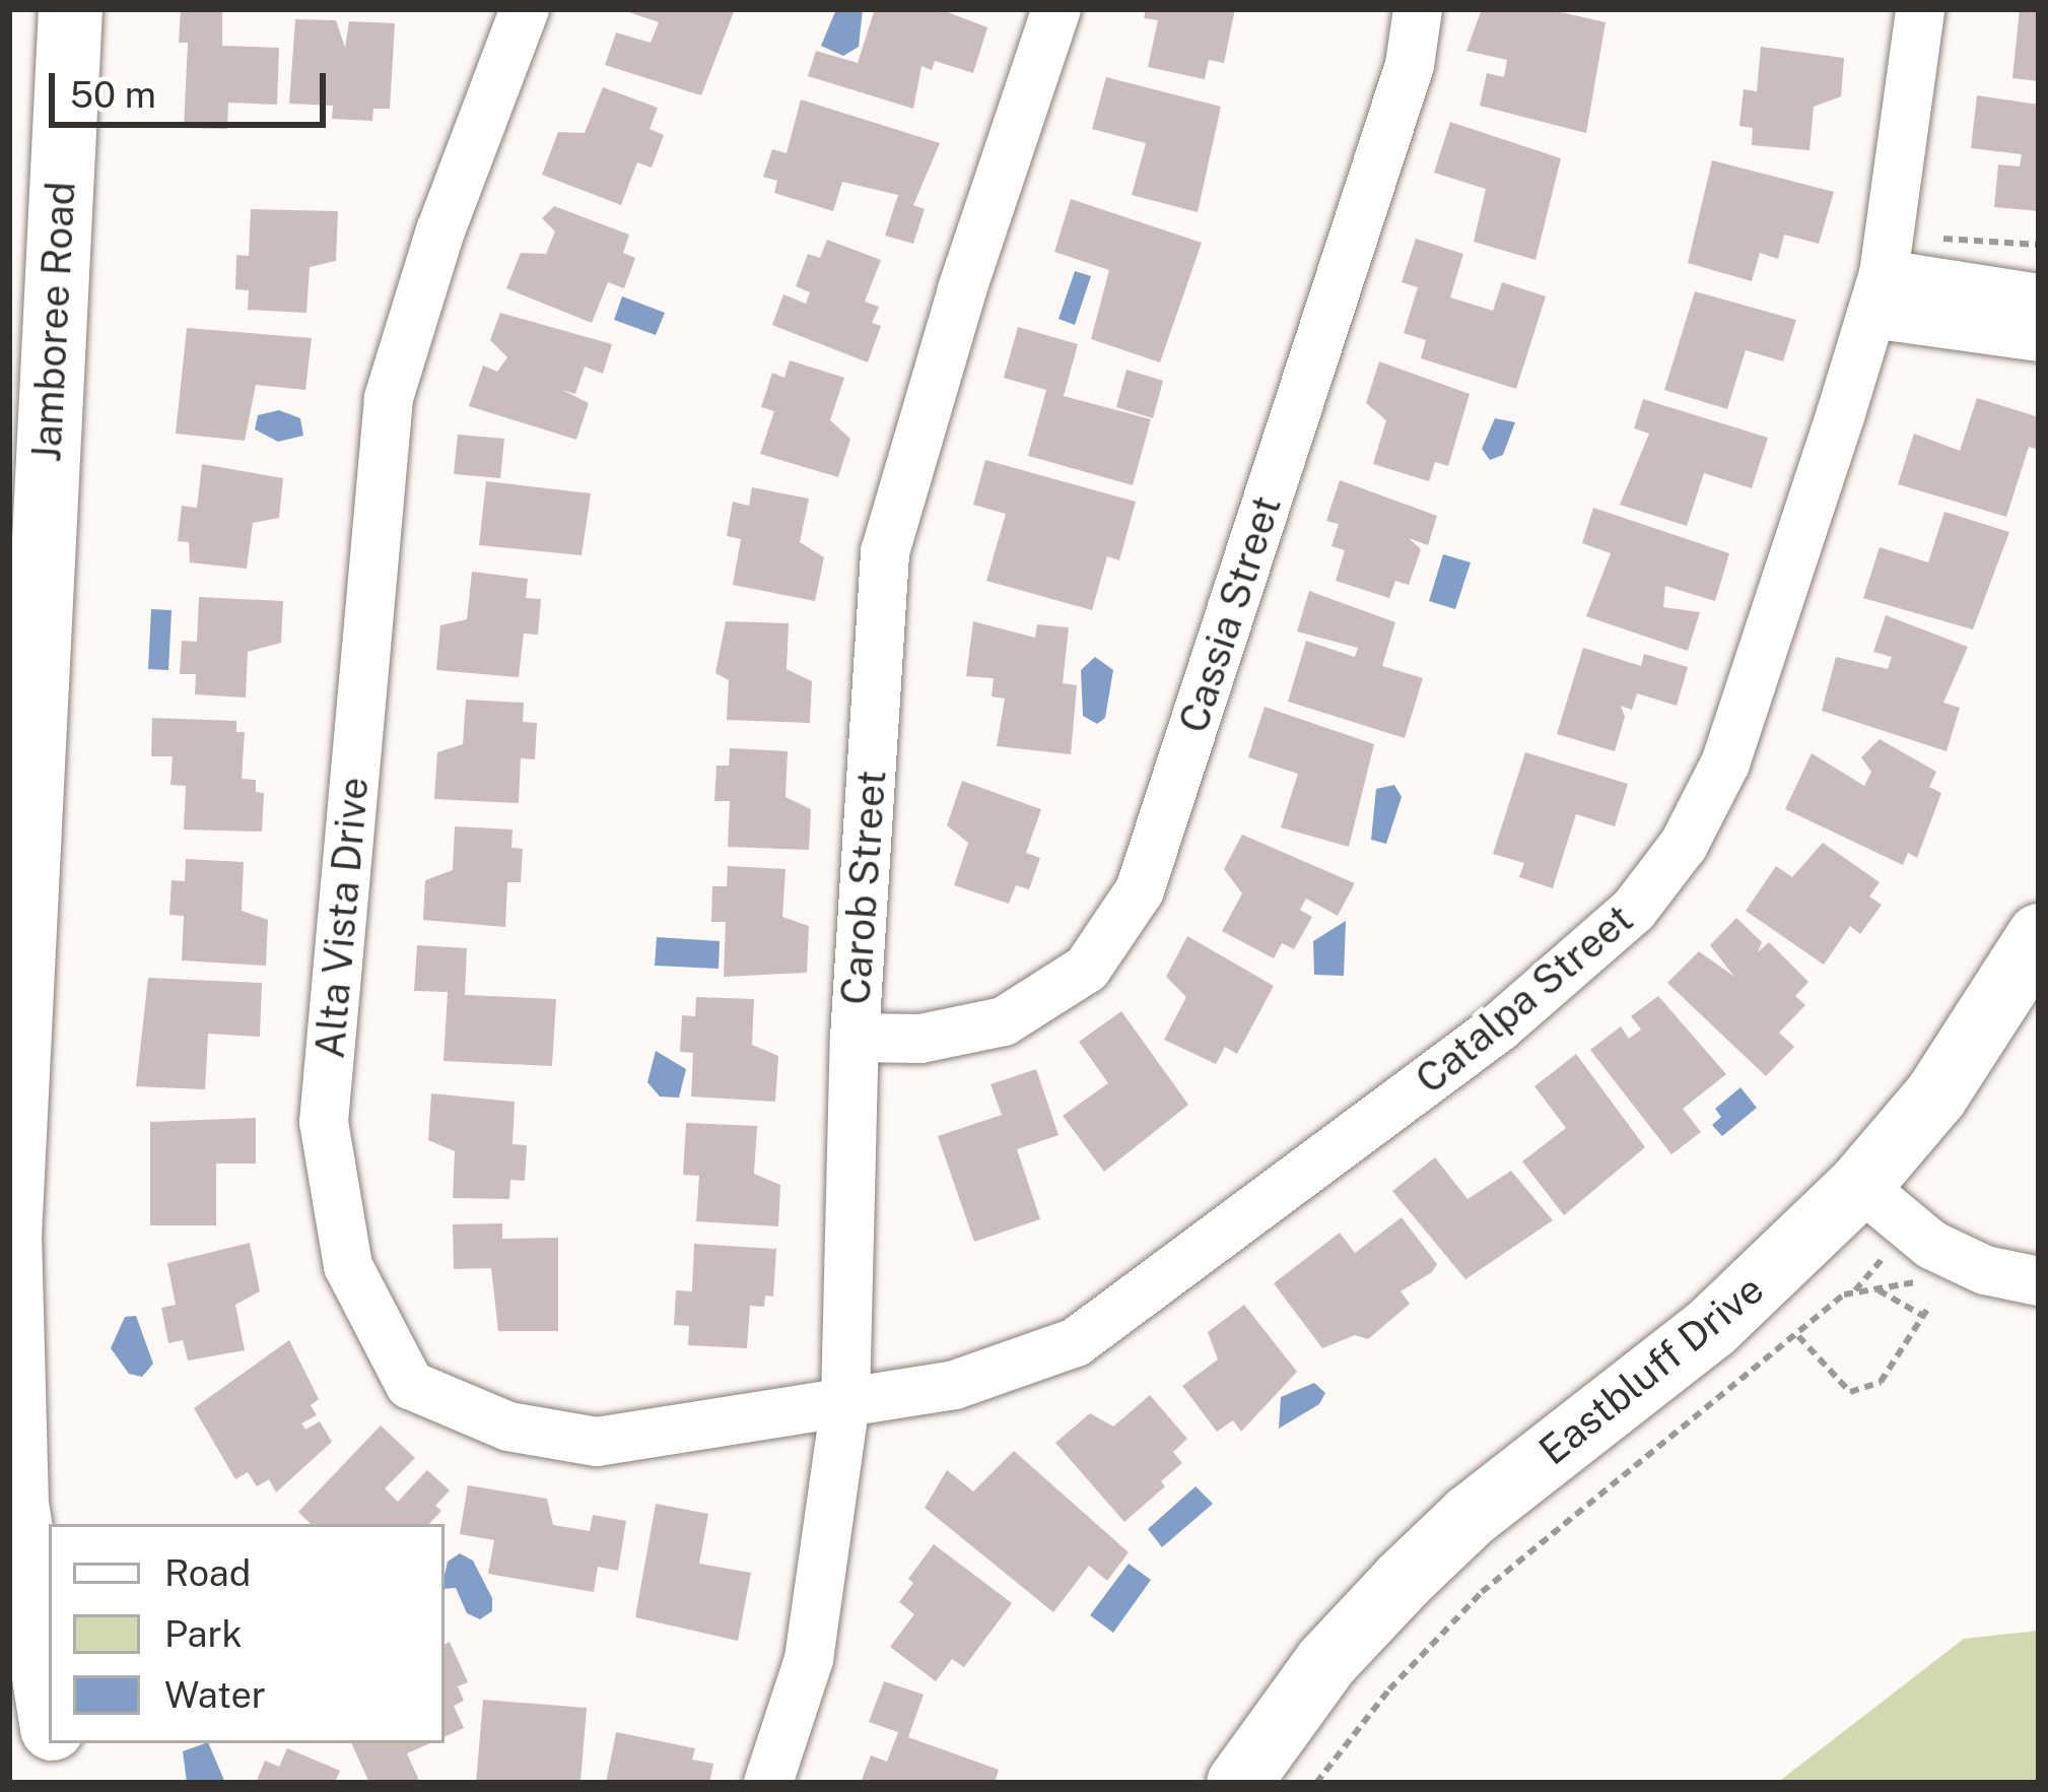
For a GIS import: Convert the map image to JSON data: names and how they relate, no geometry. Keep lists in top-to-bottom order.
{
  "streets": {
    "main road": ["Jamboree Road", "Eastbluff Drive"],
    "street": [
      "Cassia Street",
      "Carob Street",
      "Alta Vista Drive",
      "Catalpa Street"
    ]
  },
  "crossings": [
    ["Cassia Street", "Carob Street"],
    ["Carob Street", "Alta Vista Drive"],
    ["Carob Street", "Catalpa Street"],
    ["Alta Vista Drive", "Catalpa Street"]
  ],
  "legend": ["Road", "Park", "Water"],
  "scale_bar": "50 m"
}
